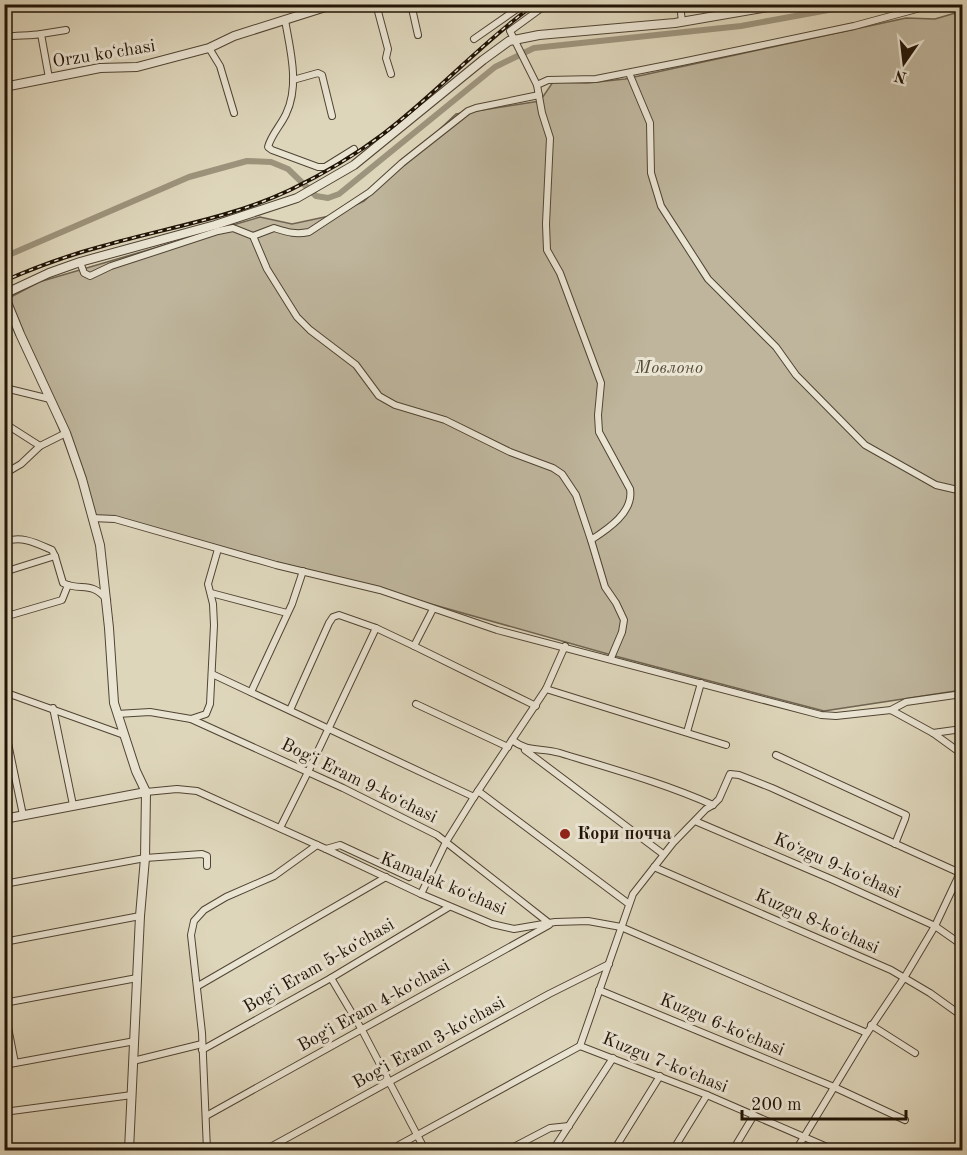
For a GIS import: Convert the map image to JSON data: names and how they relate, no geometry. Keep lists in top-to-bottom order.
{
  "streets": {
    "street": [
      "Orzu koʻchasi",
      "Bogʻi Eram 9-koʻchasi",
      "Koʻzgu 9-koʻchasi",
      "Kamalak koʻchasi",
      "Kuzgu 8-koʻchasi",
      "Bogʻi Eram 5-koʻchasi",
      "Bogʻi Eram 4-koʻchasi",
      "Kuzgu 6-koʻchasi",
      "Bogʻi Eram 3-koʻchasi",
      "Kuzgu 7-koʻchasi"
    ]
  },
  "crossings": [
    ["Kamalak koʻchasi", "Bogʻi Eram 5-koʻchasi"],
    ["Kamalak koʻchasi", "Bogʻi Eram 4-koʻchasi"]
  ],
  "parks": ["Мовлоно"],
  "places": ["Кори почча"],
  "scale_bar": "200 m",
  "north": "bottom"
}
